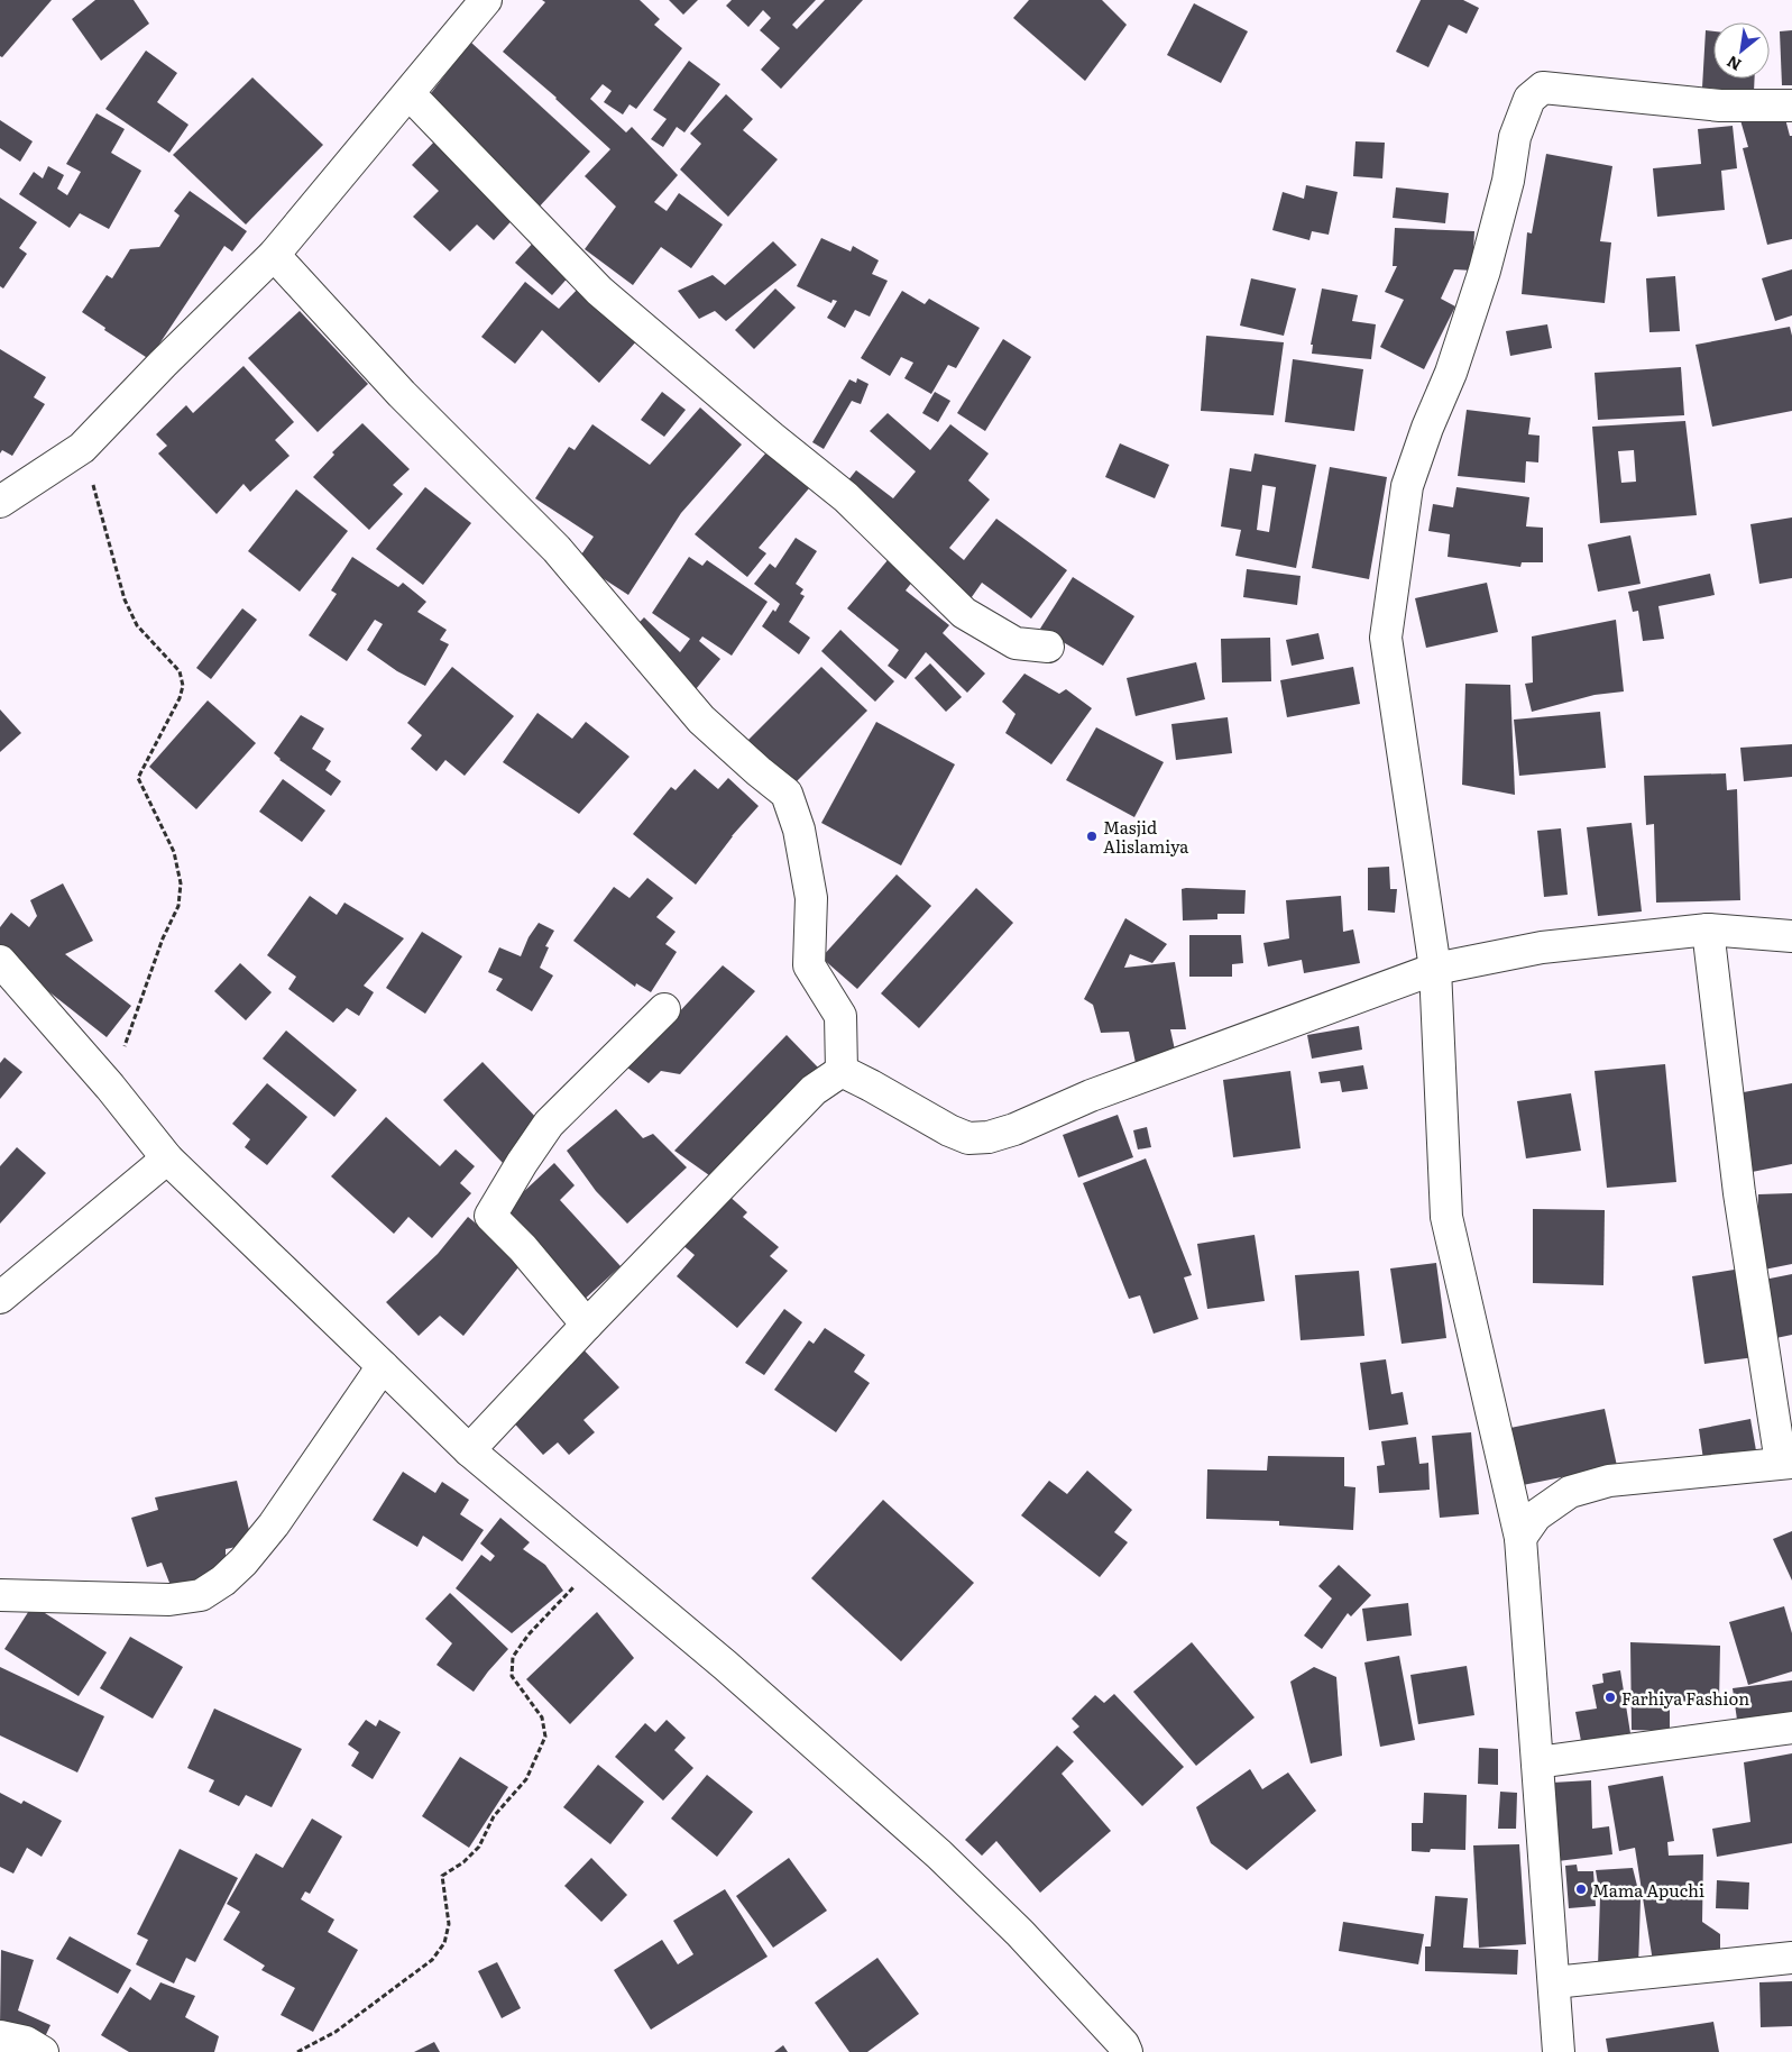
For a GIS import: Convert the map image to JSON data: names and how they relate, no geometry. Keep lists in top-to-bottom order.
{
  "places": ["Masjid Alislamiya", "Farhiya Fashion", "Mama Apuchi"],
  "north": "bottom left"
}
